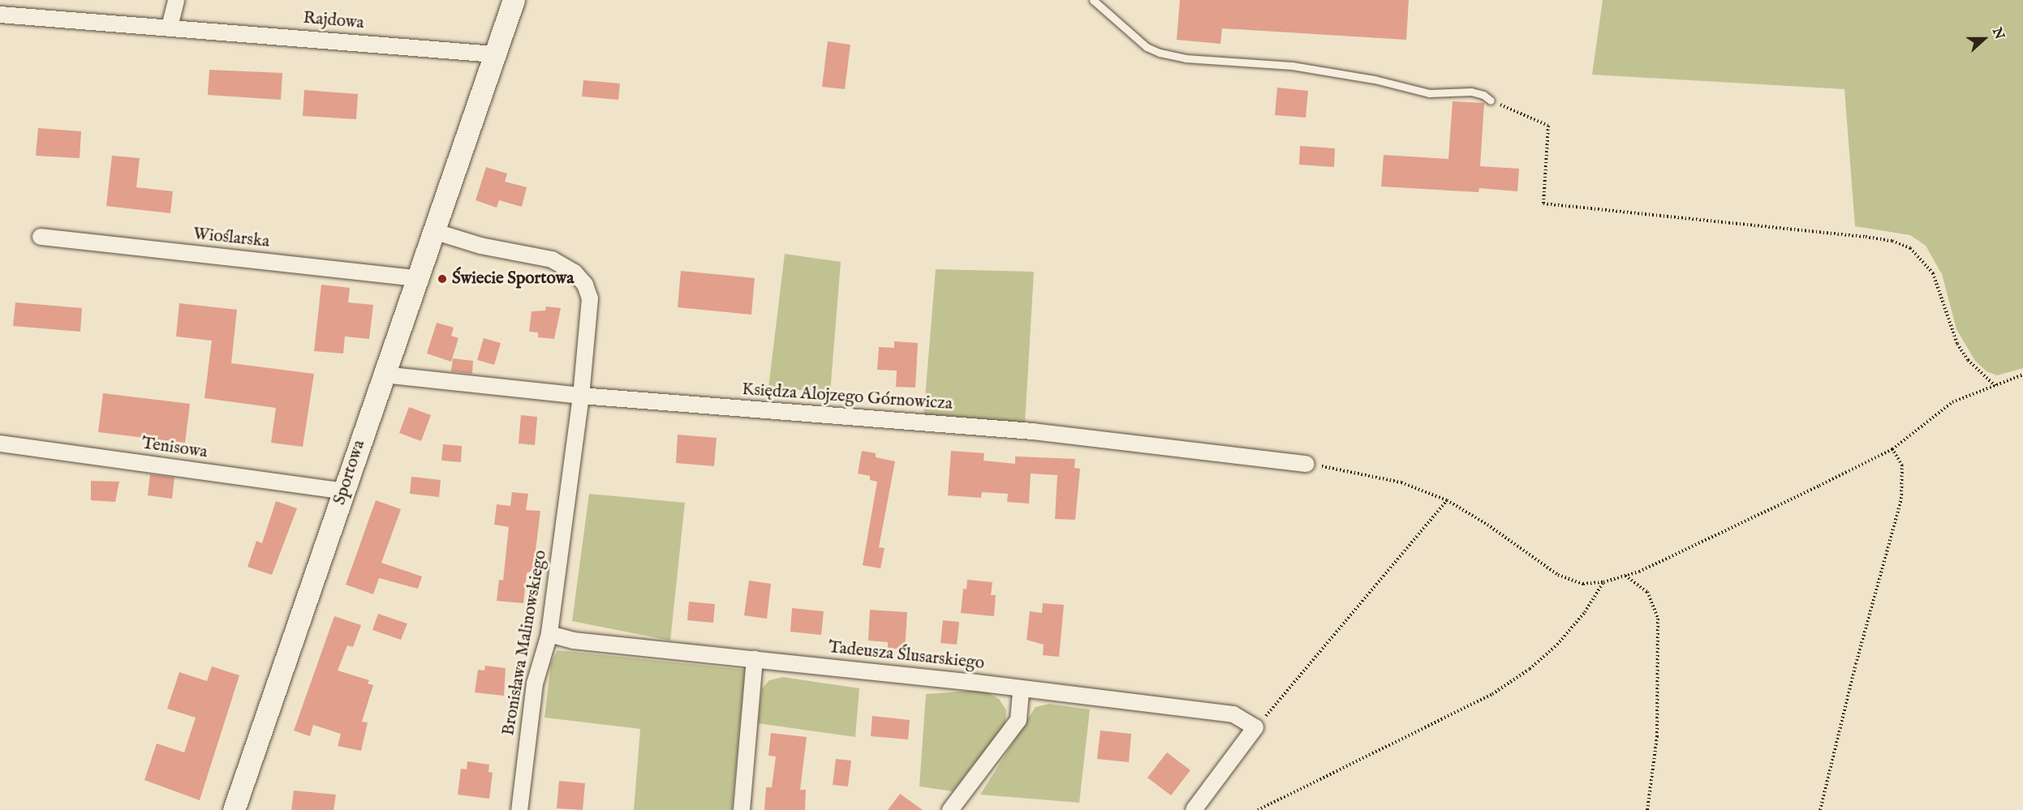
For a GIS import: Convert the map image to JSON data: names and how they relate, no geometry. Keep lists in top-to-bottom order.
{
  "streets": {
    "street": [
      "Rajdowa",
      "Wioślarska",
      "Księdza Alojzego Górnowicza",
      "Tenisowa",
      "Sportowa",
      "Bronisława Malinowskiego",
      "Tadeusza Ślusarskiego"
    ]
  },
  "crossings": [
    ["Rajdowa", "Sportowa"],
    ["Wioślarska", "Sportowa"],
    ["Księdza Alojzego Górnowicza", "Sportowa"],
    ["Księdza Alojzego Górnowicza", "Bronisława Malinowskiego"],
    ["Tenisowa", "Sportowa"],
    ["Sportowa", "Bronisława Malinowskiego"],
    ["Bronisława Malinowskiego", "Tadeusza Ślusarskiego"]
  ],
  "places": ["Świecie Sportowa"],
  "north": "right"
}
